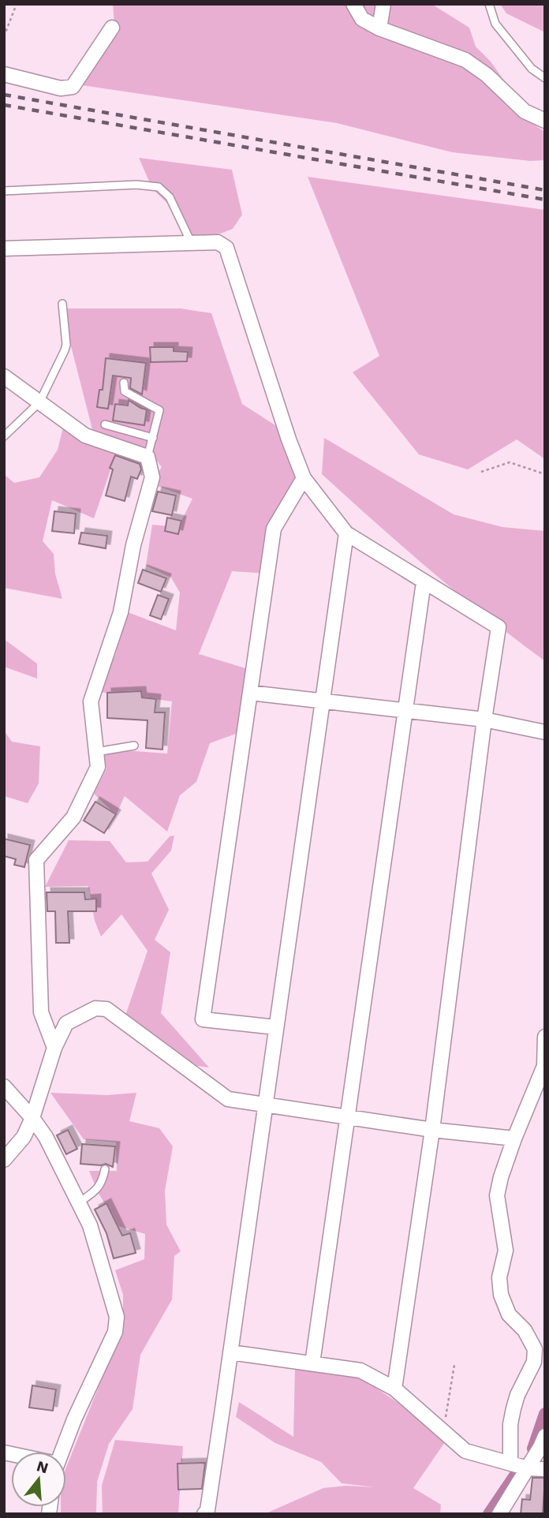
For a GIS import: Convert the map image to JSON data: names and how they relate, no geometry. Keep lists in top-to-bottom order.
{
  "north": "top"
}
